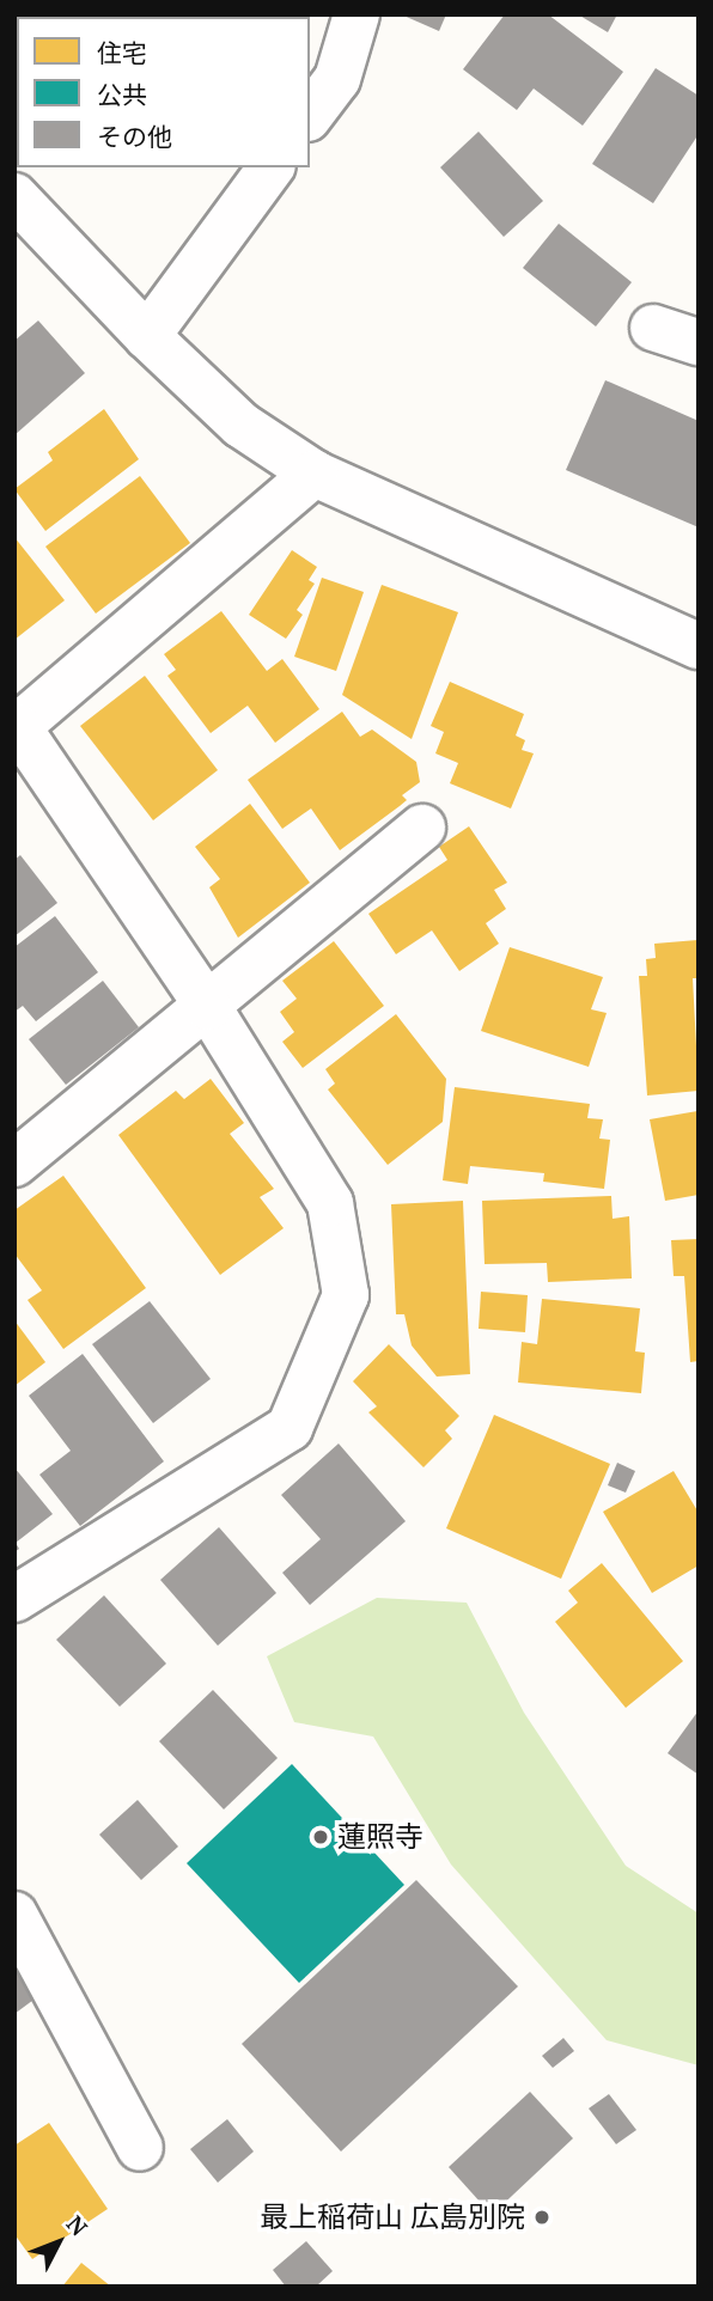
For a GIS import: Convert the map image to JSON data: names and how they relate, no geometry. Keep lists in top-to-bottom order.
{
  "places": ["蓮照寺", "最上稲荷山 広島別院"],
  "legend": ["住宅", "公共", "その他"],
  "north": "top right"
}
